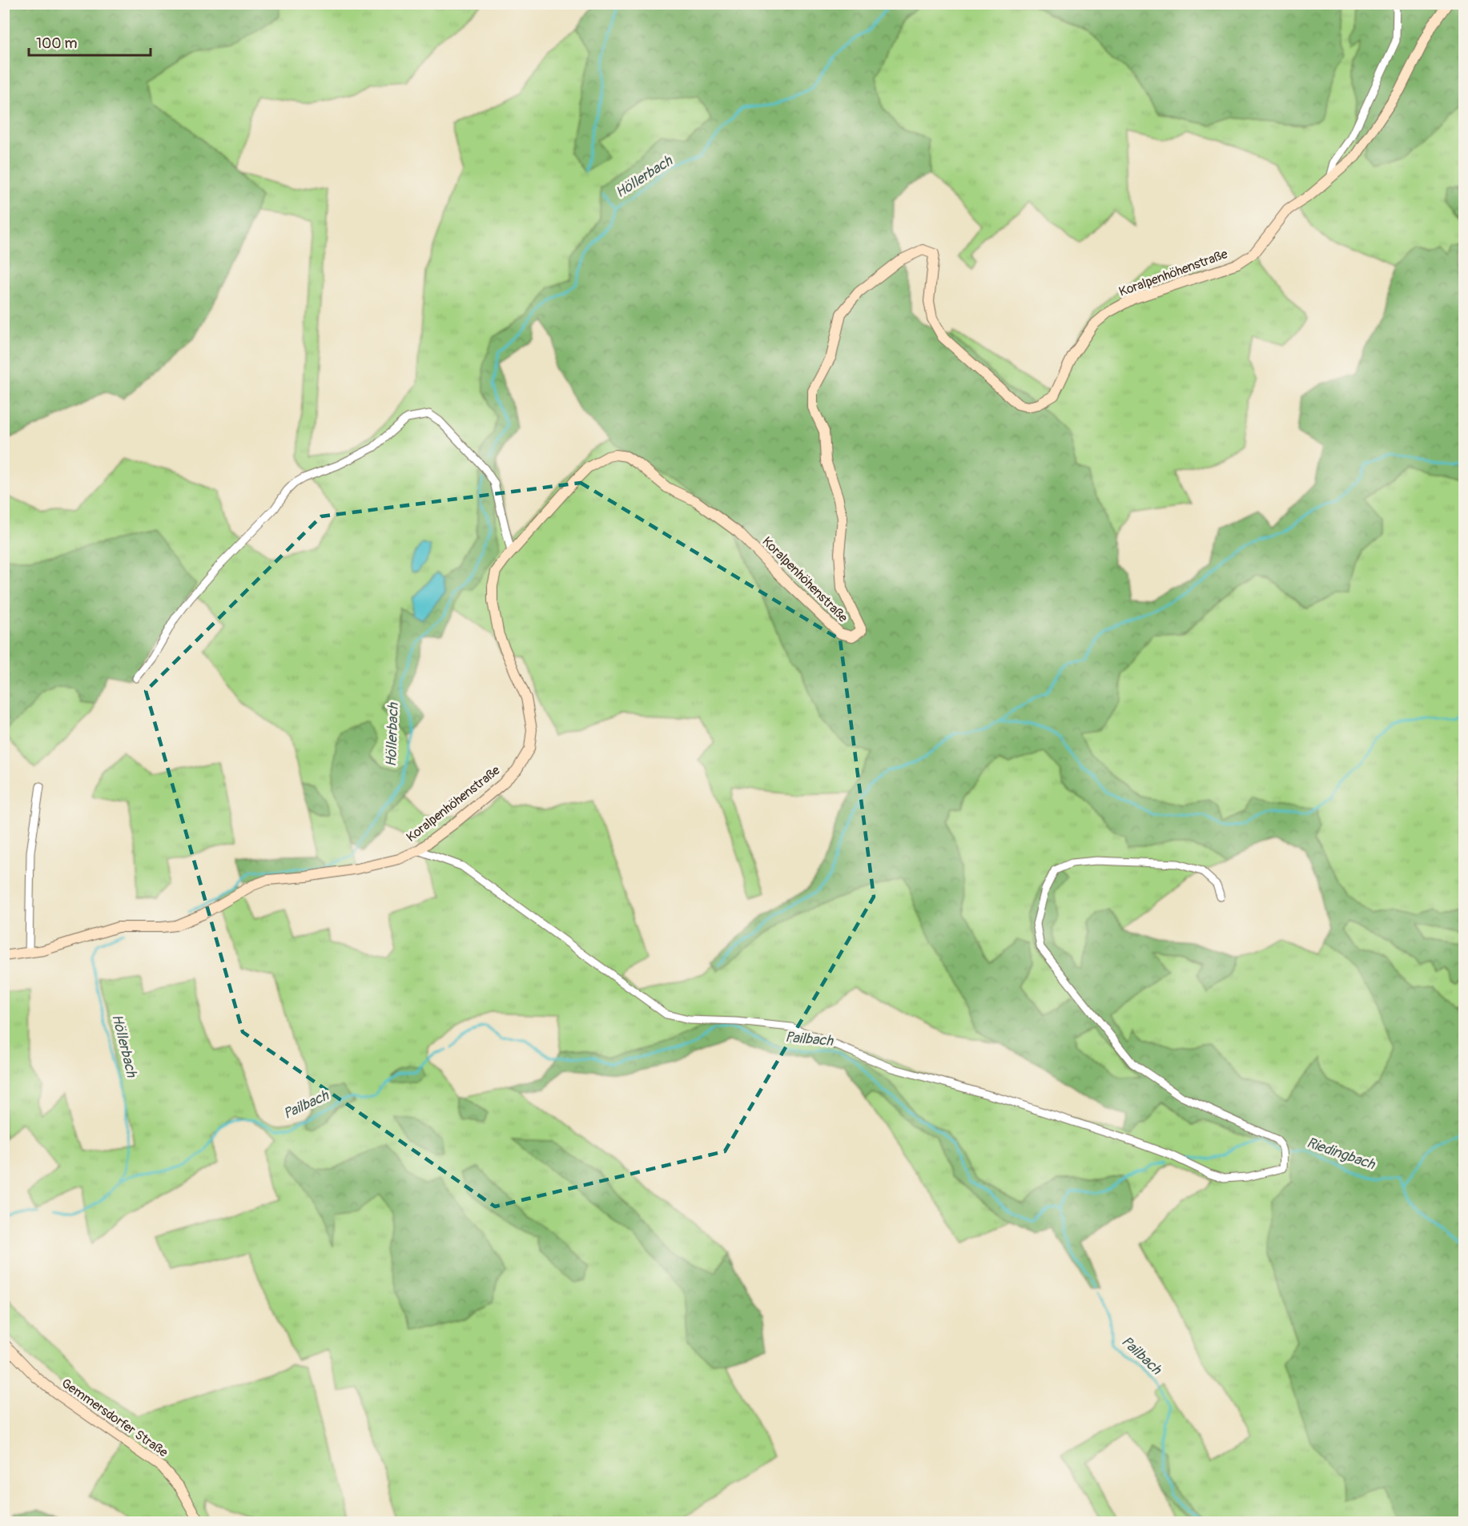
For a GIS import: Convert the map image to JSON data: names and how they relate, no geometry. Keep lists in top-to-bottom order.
{
  "streets": {
    "street": ["Koralpenhöhenstraße", "Gemmersdorfer Straße"]
  },
  "water": ["Höllerbach", "Pailbach", "Riedingbach"],
  "scale_bar": "100 m"
}
